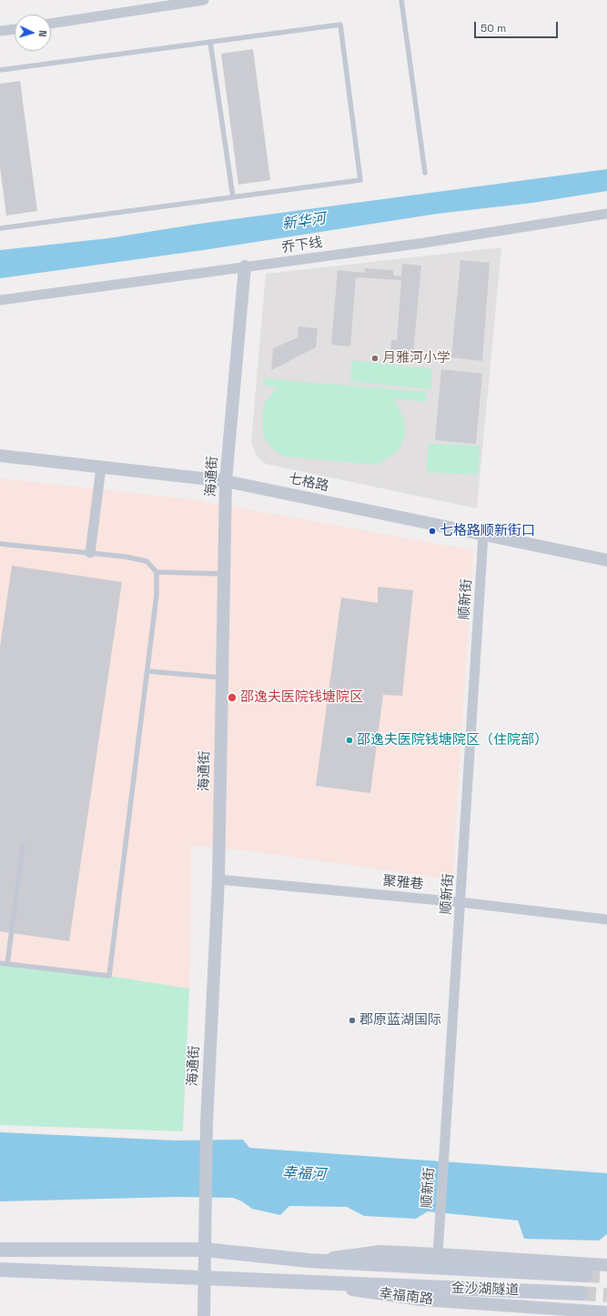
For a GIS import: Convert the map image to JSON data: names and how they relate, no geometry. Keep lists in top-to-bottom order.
{
  "streets": {
    "main road": ["金沙湖隧道", "幸福南路"],
    "street": [
      "乔下线",
      "海通街",
      "七格路",
      "顺新街",
      "聚雅巷"
    ]
  },
  "crossings": [
    ["乔下线", "海通街"],
    ["海通街", "七格路"],
    ["海通街", "聚雅巷"],
    ["海通街", "幸福南路"],
    ["七格路", "顺新街"],
    ["顺新街", "聚雅巷"],
    ["金沙湖隧道", "幸福南路"]
  ],
  "water": ["新华河", "幸福河"],
  "places": [
    "月雅河小学",
    "七格路顺新街口",
    "邵逸夫医院钱塘院区",
    "邵逸夫医院钱塘院区（住院部）",
    "郡原蓝湖国际"
  ],
  "scale_bar": "50 m",
  "north": "right"
}
